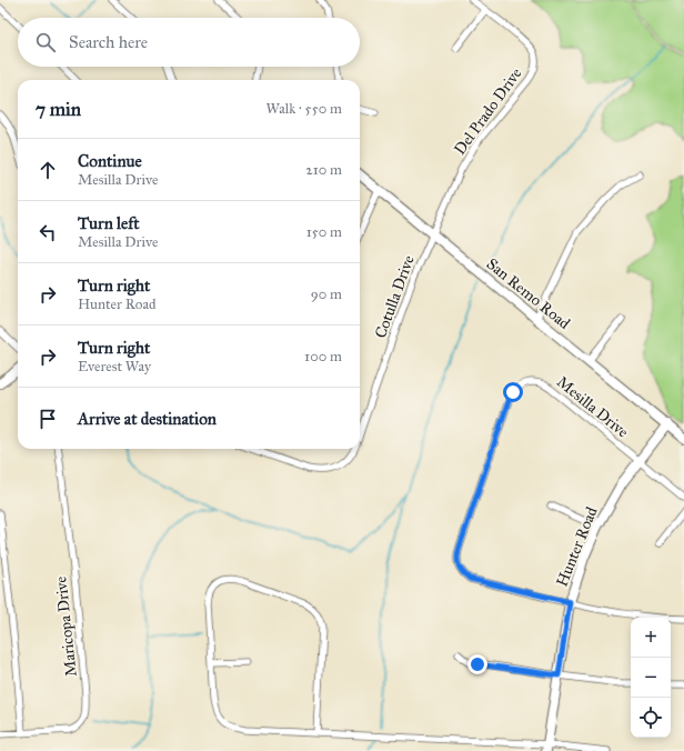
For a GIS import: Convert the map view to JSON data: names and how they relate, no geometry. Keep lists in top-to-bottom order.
{
  "streets": {
    "street": [
      "Del Prado Drive",
      "San Remo Road",
      "Cotulla Drive",
      "Mesilla Drive",
      "Hunter Road",
      "Maricopa Drive"
    ]
  },
  "crossings": [
    ["Del Prado Drive", "San Remo Road"],
    ["Del Prado Drive", "Cotulla Drive"],
    ["San Remo Road", "Cotulla Drive"],
    ["San Remo Road", "Hunter Road"],
    ["Mesilla Drive", "Hunter Road"]
  ],
  "page": {
    "search": "Search here",
    "heading": ["7 min", "Walk · 550 m"],
    "list": [
      ["Continue", "Mesilla Drive", "210 m"],
      ["Turn left", "Mesilla Drive", "150 m"],
      ["Turn right", "Hunter Road", "90 m"],
      ["Turn right", "Everest Way", "100 m"],
      "Arrive at destination"
    ],
    "map_buttons": ["+", "−"]
  }
}
